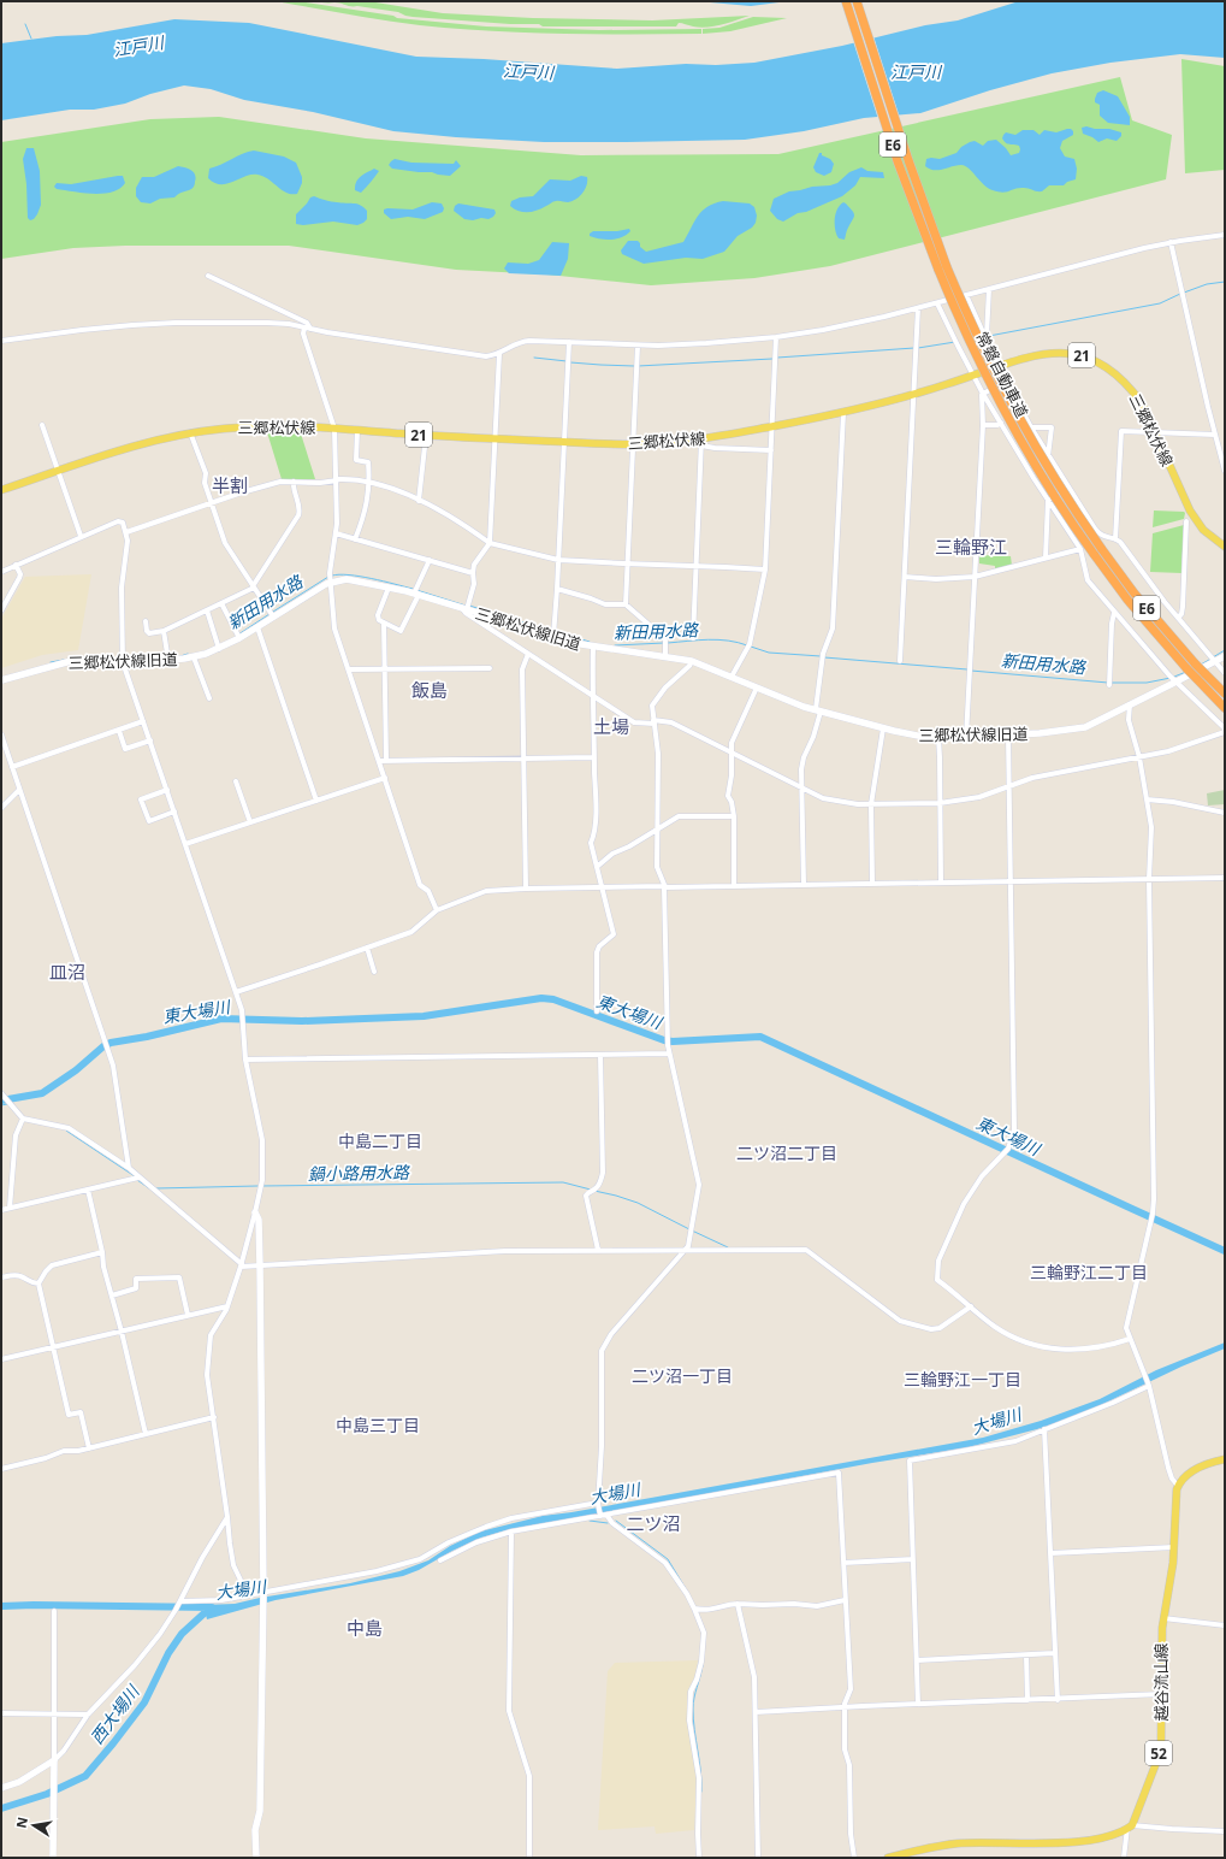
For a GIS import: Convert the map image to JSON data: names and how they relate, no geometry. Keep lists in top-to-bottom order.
{
  "streets": {
    "highway": ["E6", "常磐自動車道"],
    "main road": [
      "21",
      "三郷松伏線",
      "越谷流山線",
      "52"
    ],
    "street": ["三郷松伏線旧道"]
  },
  "districts": [
    "半割",
    "三輪野江",
    "飯島",
    "土場",
    "皿沼",
    "中島二丁目",
    "二ツ沼二丁目",
    "三輪野江二丁目",
    "二ツ沼一丁目",
    "三輪野江一丁目",
    "中島三丁目",
    "二ツ沼",
    "中島"
  ],
  "water": [
    "江戸川",
    "新田用水路",
    "東大場川",
    "鍋小路用水路",
    "大場川",
    "西大場川"
  ],
  "north": "left"
}
